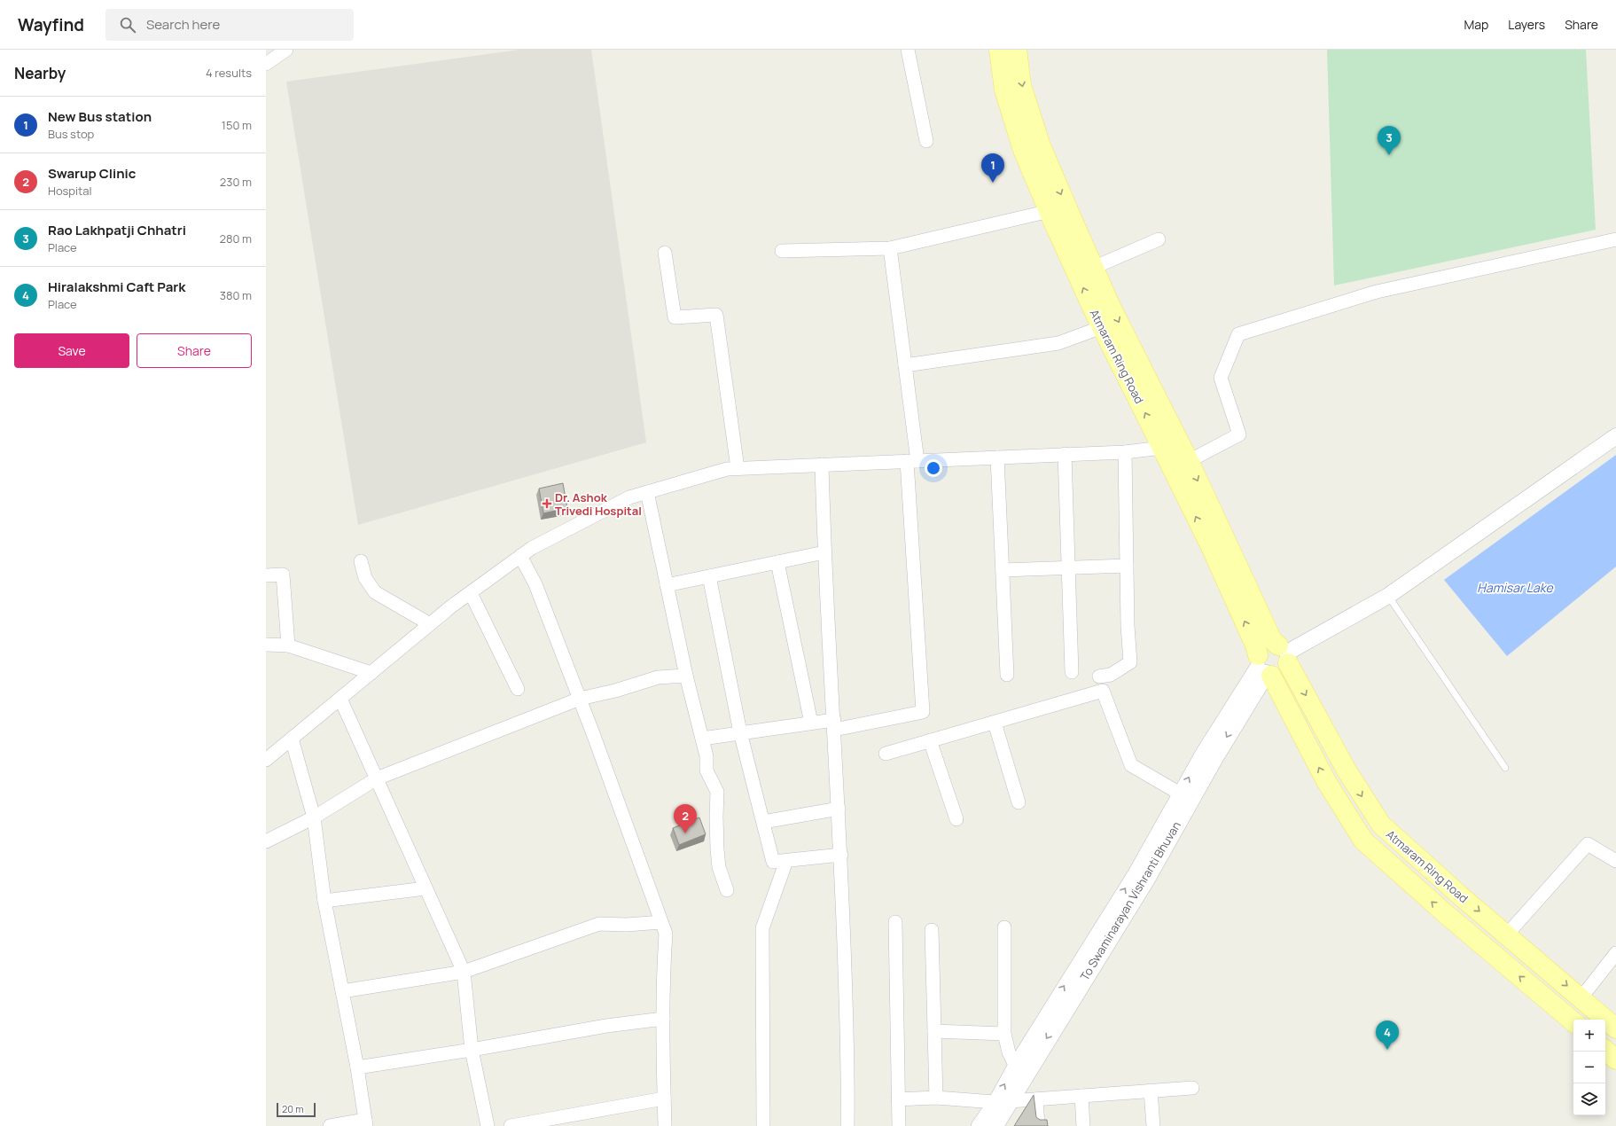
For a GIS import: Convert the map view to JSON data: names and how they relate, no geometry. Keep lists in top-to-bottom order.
{
  "streets": {
    "main road": ["Atmaram Ring Road", "To Swaminarayan Vishranti Bhuvan"]
  },
  "crossings": [
    ["Atmaram Ring Road", "To Swaminarayan Vishranti Bhuvan"]
  ],
  "one_way": ["To Swaminarayan Vishranti Bhuvan"],
  "water": ["Hamisar Lake"],
  "places": {
    "health": ["Dr. Ashok Trivedi Hospital"]
  },
  "scale_bar": "20 m",
  "page": {
    "header": "Wayfind",
    "search": "Search here",
    "nav": ["Map", "Layers", "Share"],
    "heading": ["Nearby", "4 results"],
    "list": [
      {
        "mark": "1",
        "name": "New Bus station",
        "note": "Bus stop",
        "value": "150 m"
      },
      {
        "mark": "2",
        "name": "Swarup Clinic",
        "note": "Hospital",
        "value": "230 m"
      },
      {
        "mark": "3",
        "name": "Rao Lakhpatji Chhatri",
        "note": "Place",
        "value": "280 m"
      },
      {
        "mark": "4",
        "name": "Hiralakshmi Caft Park",
        "note": "Place",
        "value": "380 m"
      }
    ],
    "pins": [
      "3",
      "1",
      "2",
      "4"
    ],
    "buttons": ["Save", "Share"],
    "map_buttons": ["+", "−"],
    "scale": "20 m"
  }
}
